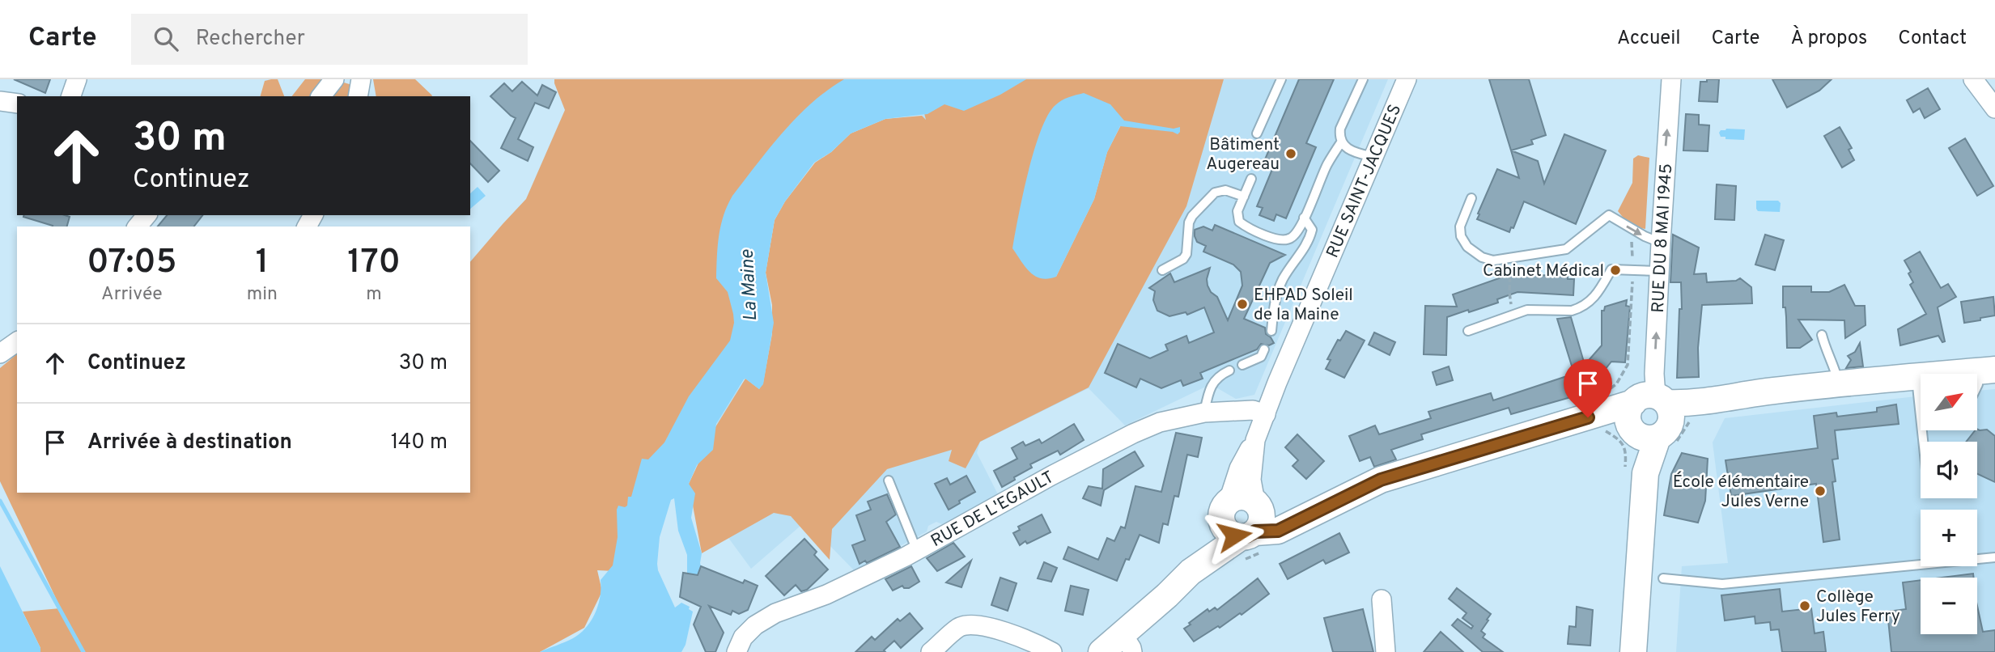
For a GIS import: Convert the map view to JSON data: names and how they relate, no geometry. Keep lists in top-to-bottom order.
{
  "streets": {
    "main road": ["RUE DU 8 MAI 1945"],
    "street": ["RUE SAINT-JACQUES", "RUE DE L'EGAULT"]
  },
  "crossings": [
    ["RUE SAINT-JACQUES", "RUE DE L'EGAULT"]
  ],
  "one_way": ["RUE DU 8 MAI 1945"],
  "water": ["La Maine"],
  "places": [
    "Bâtiment Augereau",
    "Cabinet Médical",
    "EHPAD Soleil de la Maine",
    "École élémentaire Jules Verne",
    "Collège Jules Ferry"
  ],
  "north": "top right",
  "page": {
    "header": "Carte",
    "search": "Rechercher",
    "nav": [
      "Accueil",
      "Carte",
      "À propos",
      "Contact"
    ],
    "turn": ["30 m", "Continuez"],
    "eta": [
      "07:05",
      "Arrivée",
      "1",
      "min",
      "170",
      "m"
    ],
    "list": [
      {
        "name": "Continuez",
        "value": "30 m"
      },
      {
        "name": "Arrivée à destination",
        "value": "140 m"
      }
    ],
    "map_buttons": ["+", "−"]
  }
}
